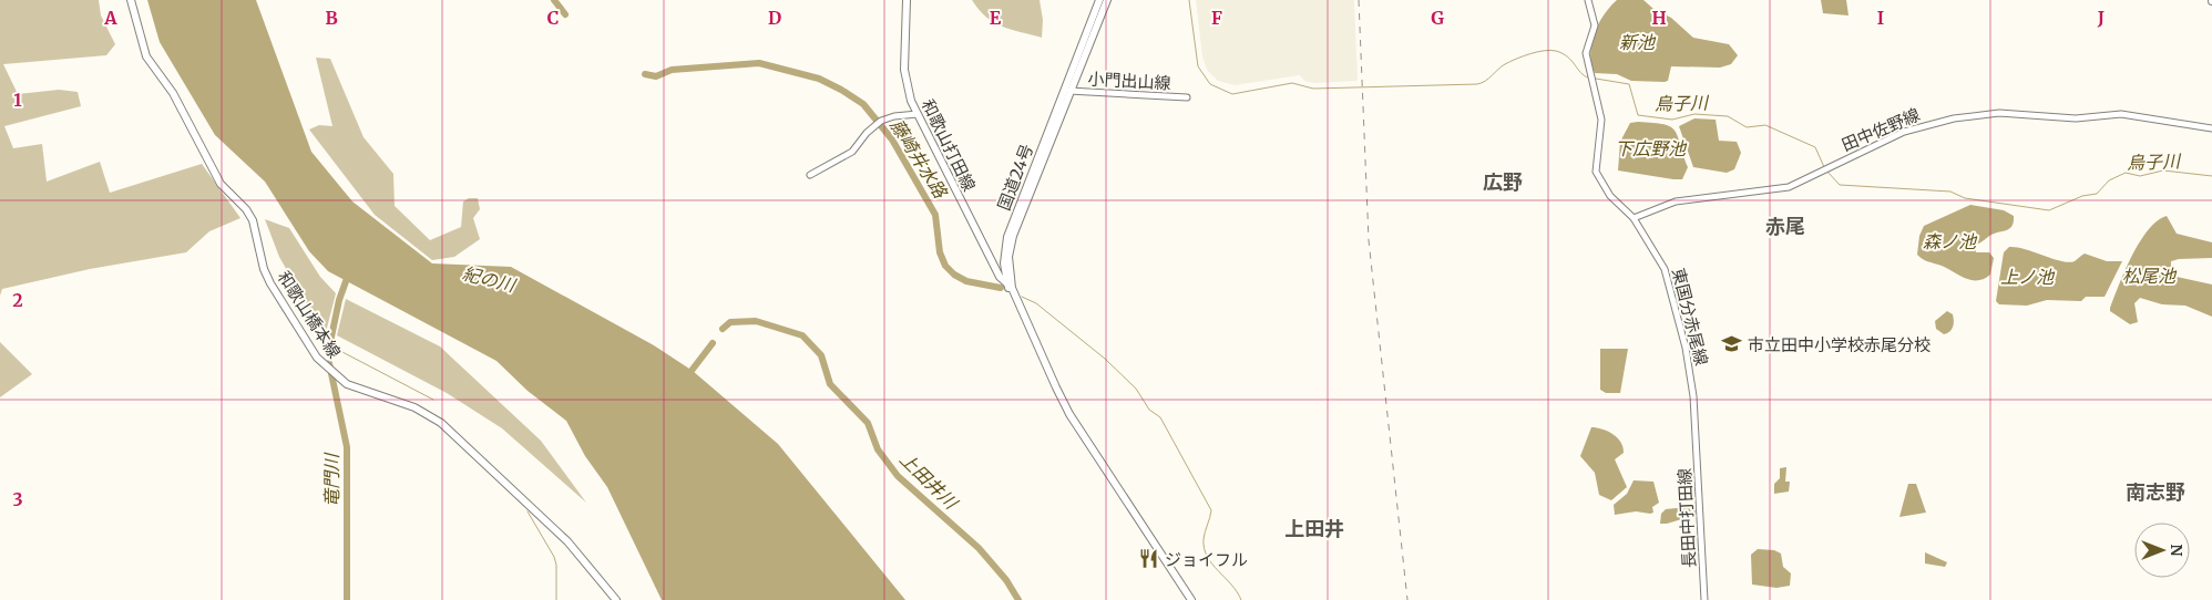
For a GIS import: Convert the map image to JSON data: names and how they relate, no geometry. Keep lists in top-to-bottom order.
{
  "streets": {
    "main road": ["和歌山打田線", "国道24号", "和歌山橋本線"],
    "street": [
      "小門出山線",
      "田中佐野線",
      "東国分赤尾線",
      "長田中打田線"
    ]
  },
  "crossings": [
    ["小門出山線", "国道24号"],
    ["田中佐野線", "東国分赤尾線"],
    ["和歌山打田線", "国道24号"],
    ["東国分赤尾線", "長田中打田線"]
  ],
  "districts": [
    "広野",
    "赤尾",
    "南志野",
    "上田井"
  ],
  "water": [
    "新池",
    "烏子川",
    "下広野池",
    "藤崎井水路",
    "森ノ池",
    "松尾池",
    "上ノ池",
    "紀の川",
    "竜門川",
    "上田井川"
  ],
  "places": {
    "school or university": ["市立田中小学校赤尾分校"],
    "restaurant": ["ジョイフル"]
  },
  "north": "right",
  "grid": {
    "columns": [
      "A",
      "B",
      "C",
      "D",
      "E",
      "F",
      "G",
      "H",
      "I",
      "J"
    ],
    "rows": ["1", "2", "3"]
  }
}
